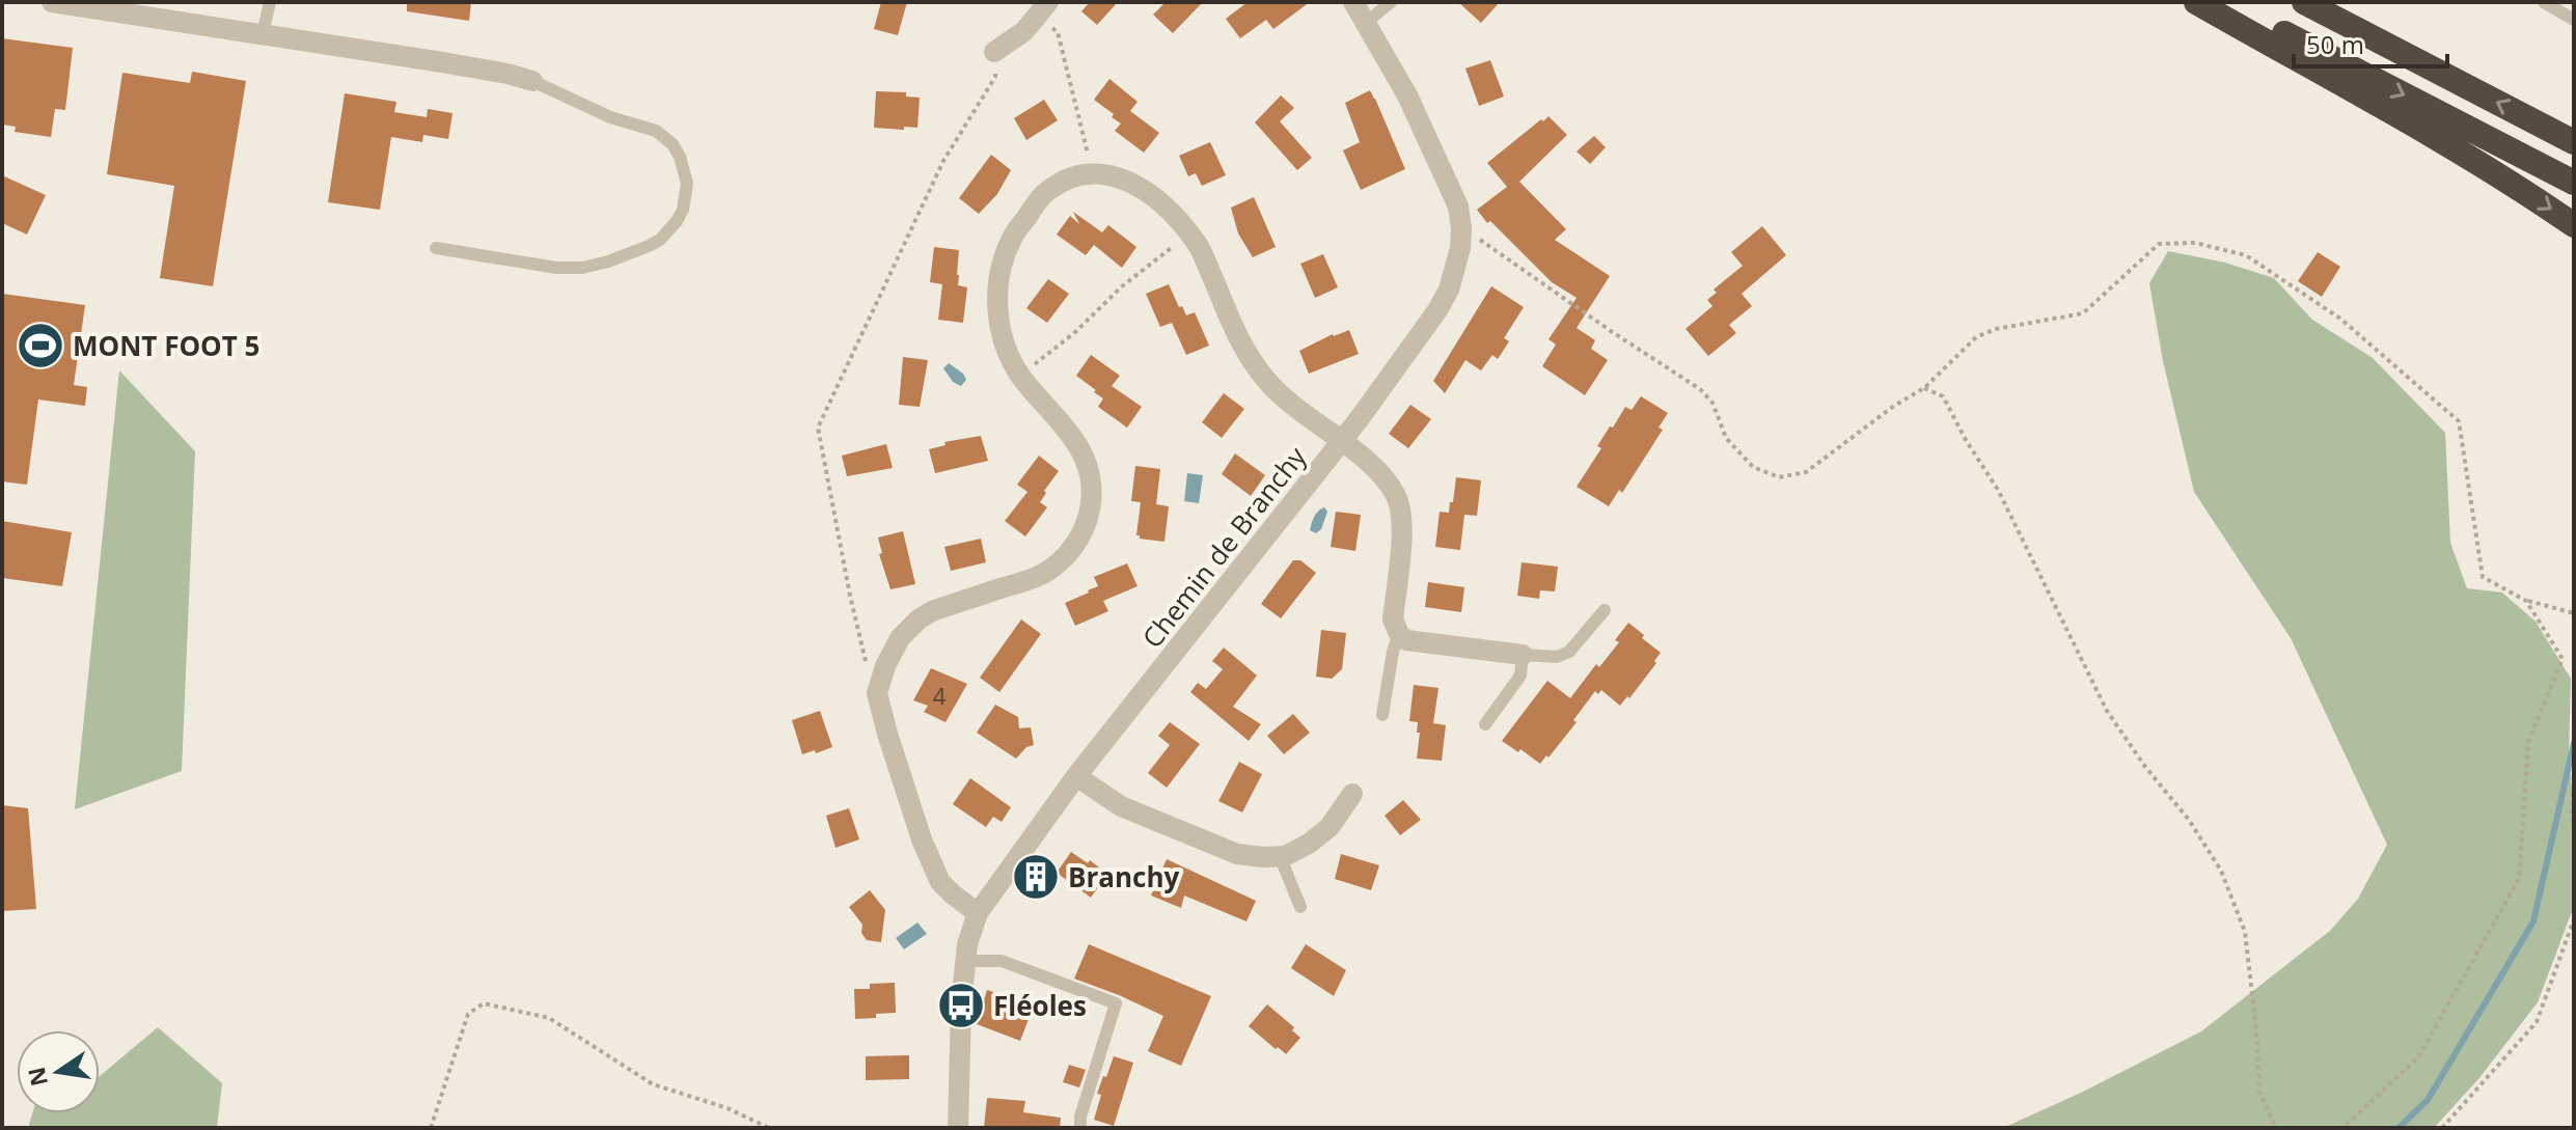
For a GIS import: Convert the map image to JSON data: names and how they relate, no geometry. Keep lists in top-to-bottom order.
{
  "streets": {
    "street": ["Chemin de Branchy"]
  },
  "places": {
    "sports": ["MONT FOOT 5"],
    "building": ["Branchy"],
    "bus stop": ["Fléoles"]
  },
  "house_numbers": ["4"],
  "scale_bar": "50 m",
  "north": "left"
}
